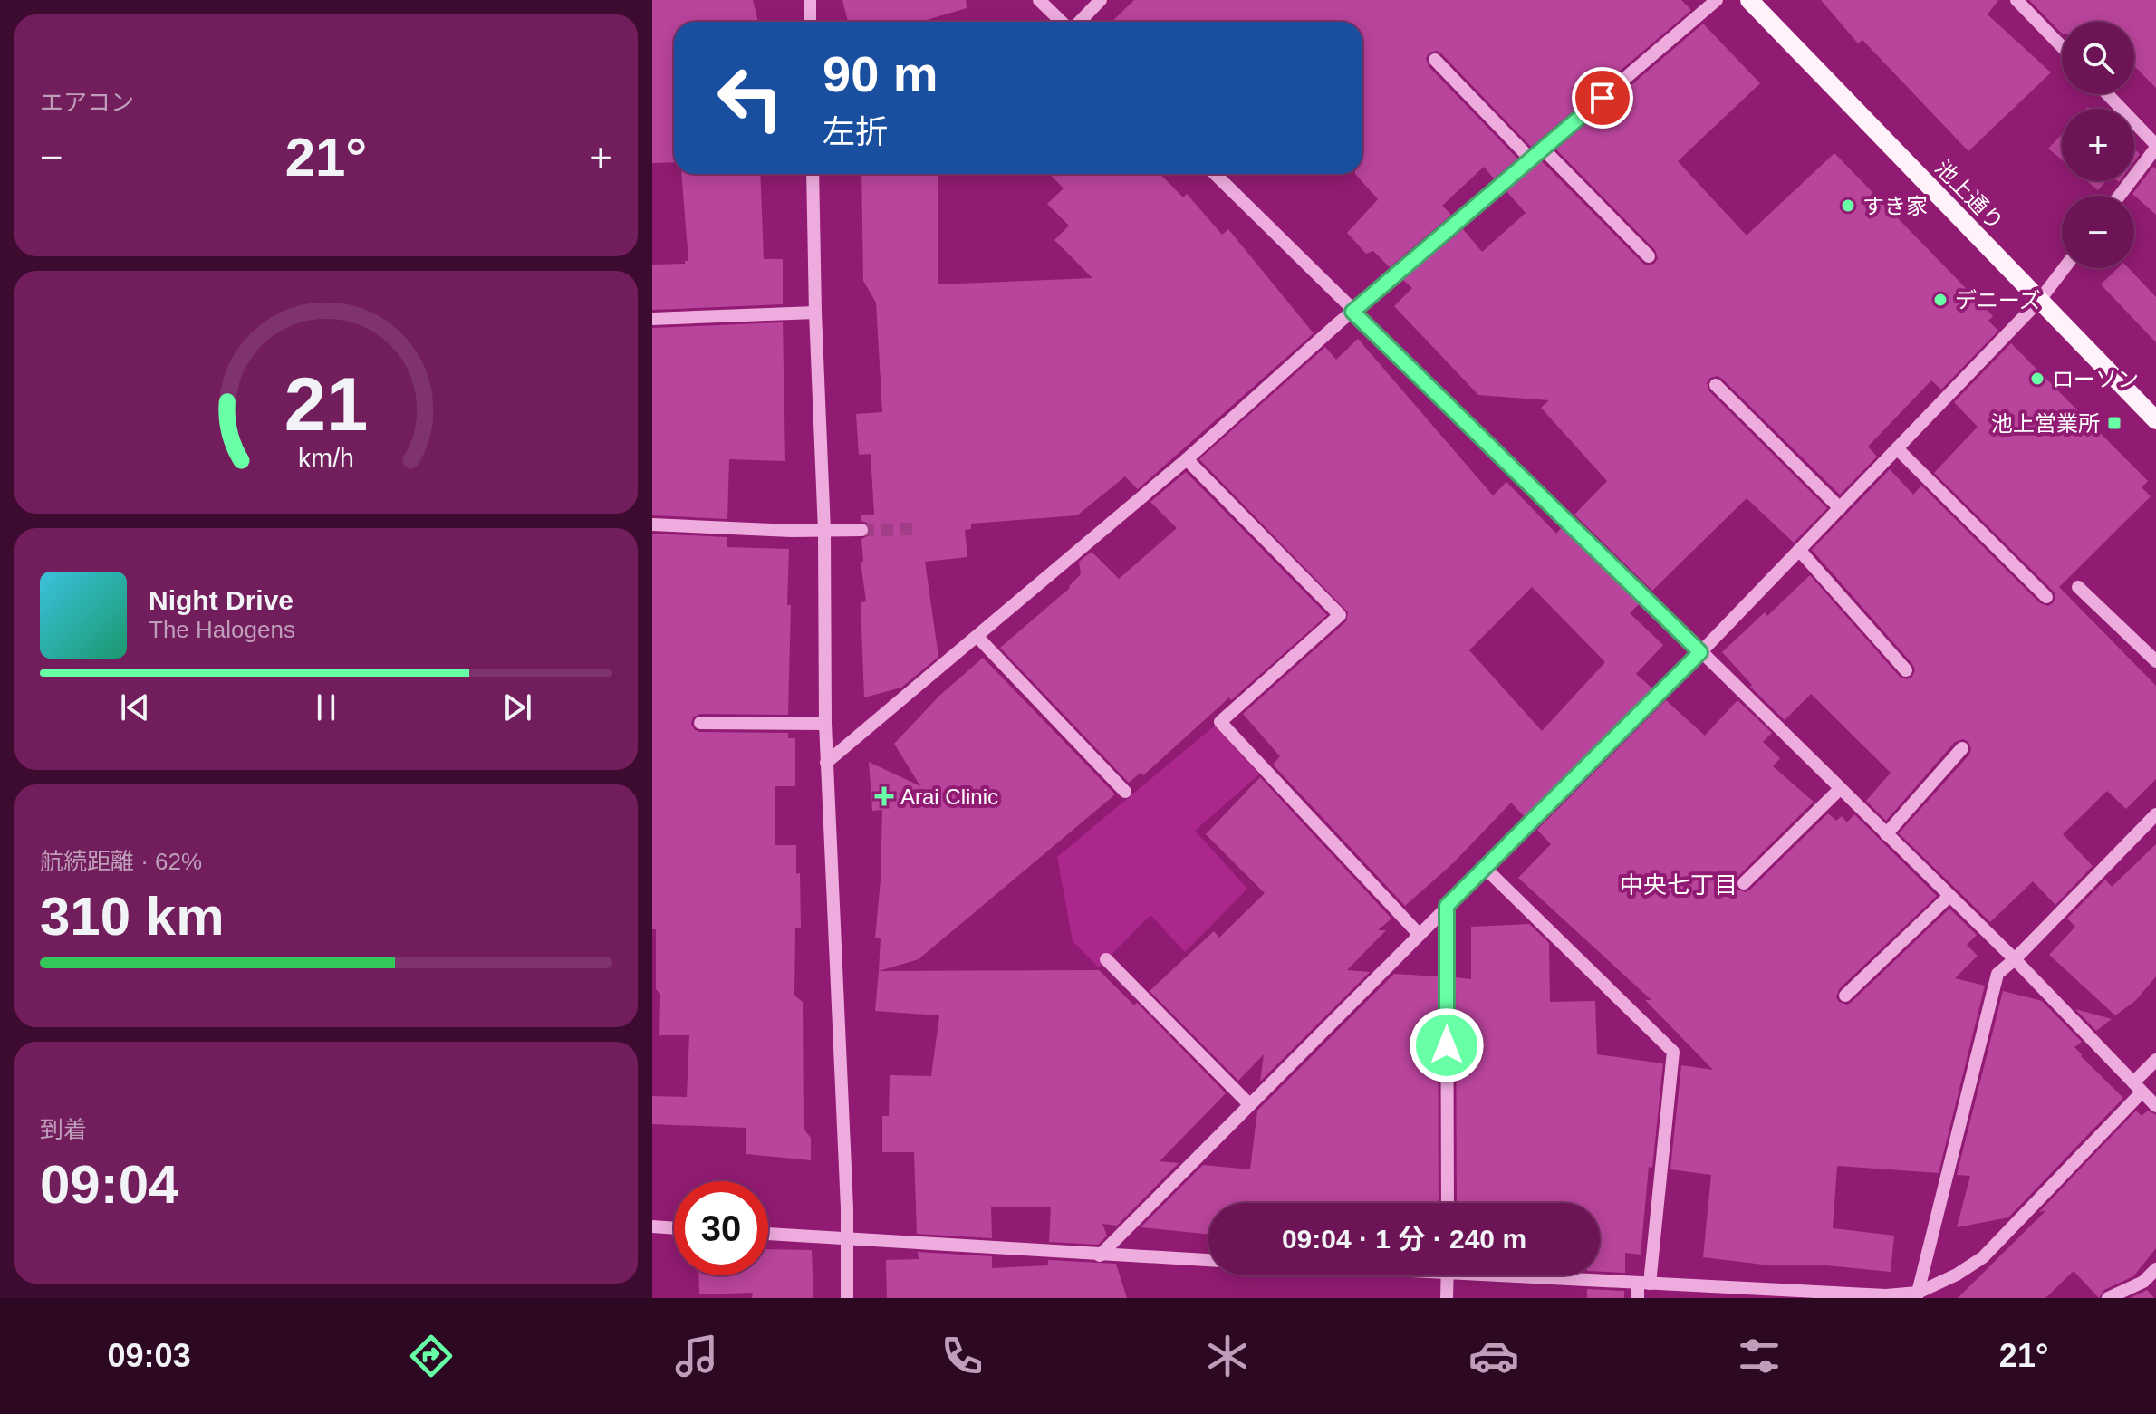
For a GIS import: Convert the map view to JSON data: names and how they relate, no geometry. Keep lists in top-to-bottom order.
{
  "streets": {
    "main road": ["池上通り"]
  },
  "districts": ["中央七丁目"],
  "places": {
    "other": ["すき家", "デニーズ", "ローソン"],
    "transit": ["池上営業所"],
    "health": ["Arai Clinic"]
  },
  "page": {
    "tile": [
      "エアコン",
      ["航続距離 · 62%", "310 km"],
      ["到着", "09:04"]
    ],
    "map_buttons": ["+", "−"],
    "turn": ["90 m", "左折"],
    "heat": ["−", "21°", "+"],
    "song": ["Night Drive", "The Halogens"],
    "limit": "30",
    "trip": "09:04 · 1 分 · 240 m",
    "tabs": ["09:03", "21°"],
    "gauge": ["21", "km/h"]
  }
}
